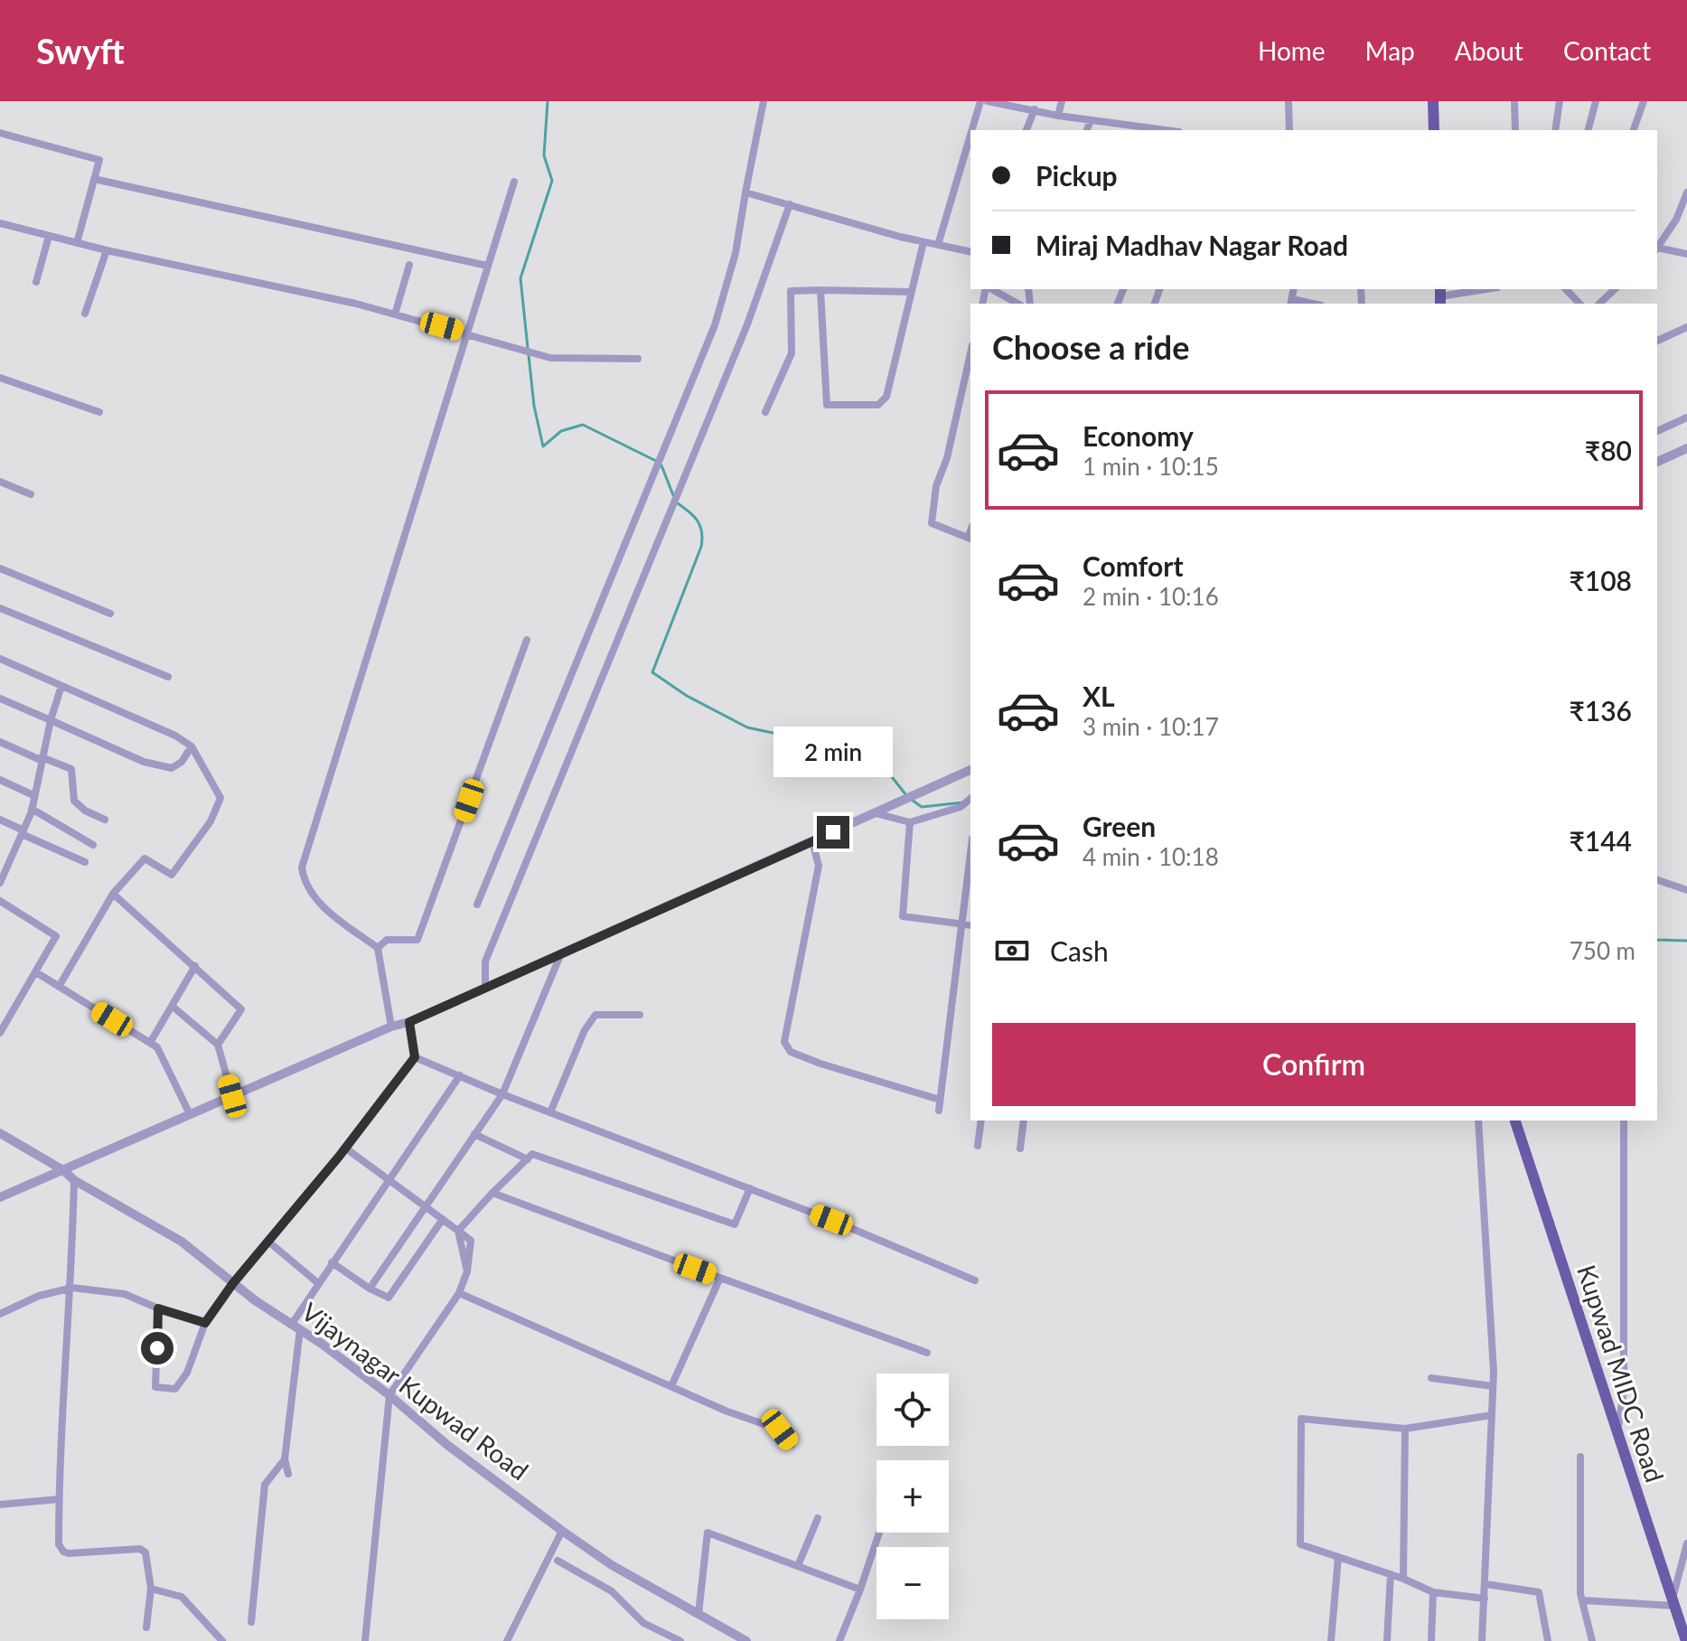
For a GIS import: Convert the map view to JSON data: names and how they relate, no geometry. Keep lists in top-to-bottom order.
{
  "streets": {
    "main road": ["Kupwad MIDC Road"],
    "street": ["Vijaynagar Kupwad Road"]
  },
  "page": {
    "header": "Swyft",
    "nav": [
      "Home",
      "Map",
      "About",
      "Contact"
    ],
    "banner": ["Pickup", "Miraj Madhav Nagar Road"],
    "heading": "Choose a ride",
    "list": [
      {
        "name": "Economy",
        "note": "1 min · 10:15",
        "value": "₹80"
      },
      {
        "name": "Comfort",
        "note": "2 min · 10:16",
        "value": "₹108"
      },
      {
        "name": "XL",
        "note": "3 min · 10:17",
        "value": "₹136"
      },
      {
        "name": "Green",
        "note": "4 min · 10:18",
        "value": "₹144"
      }
    ],
    "bubble": "2 min",
    "pay": ["Cash", "750 m"],
    "buttons": "Confirm",
    "map_buttons": ["+", "−"]
  }
}
